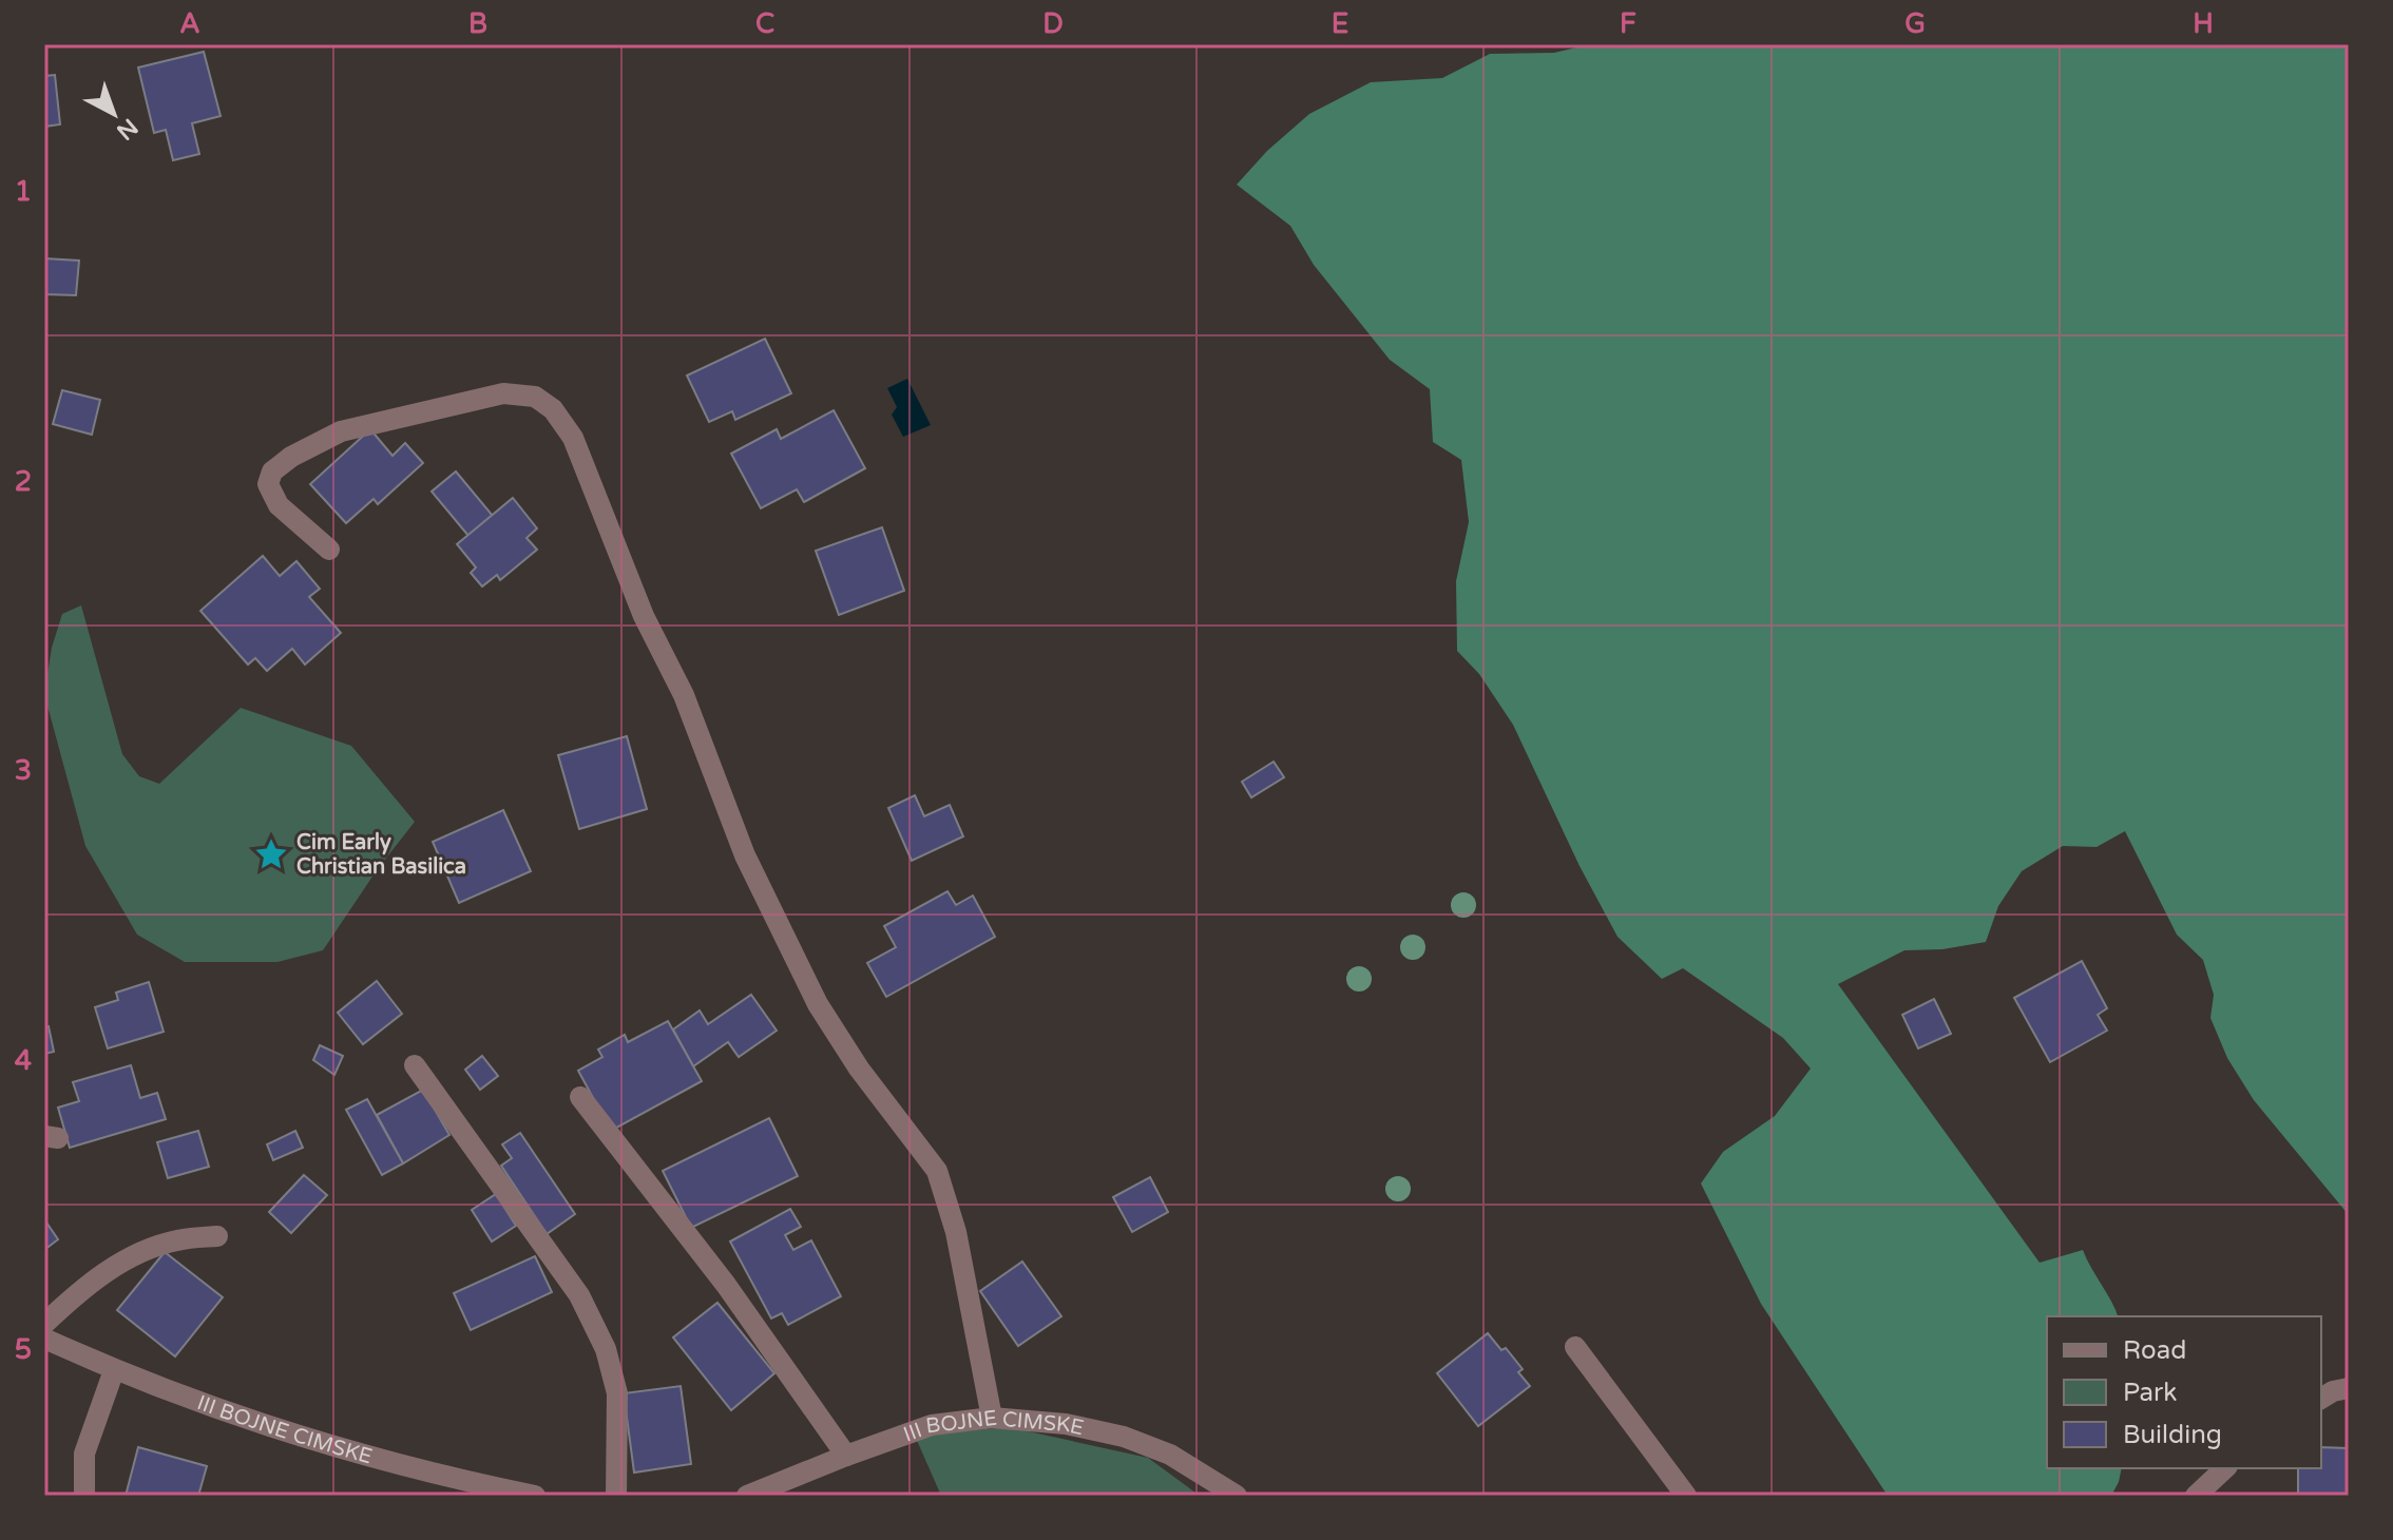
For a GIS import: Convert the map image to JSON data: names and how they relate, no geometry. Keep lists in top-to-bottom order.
{
  "streets": {
    "street": ["III BOJNE CIMSKE"]
  },
  "places": {
    "place": ["Cim Early Christian Basilica"]
  },
  "legend": ["Road", "Park", "Building"],
  "north": "bottom right",
  "grid": {
    "columns": [
      "A",
      "B",
      "C",
      "D",
      "E",
      "F",
      "G",
      "H"
    ],
    "rows": [
      "1",
      "2",
      "3",
      "4",
      "5"
    ]
  }
}
